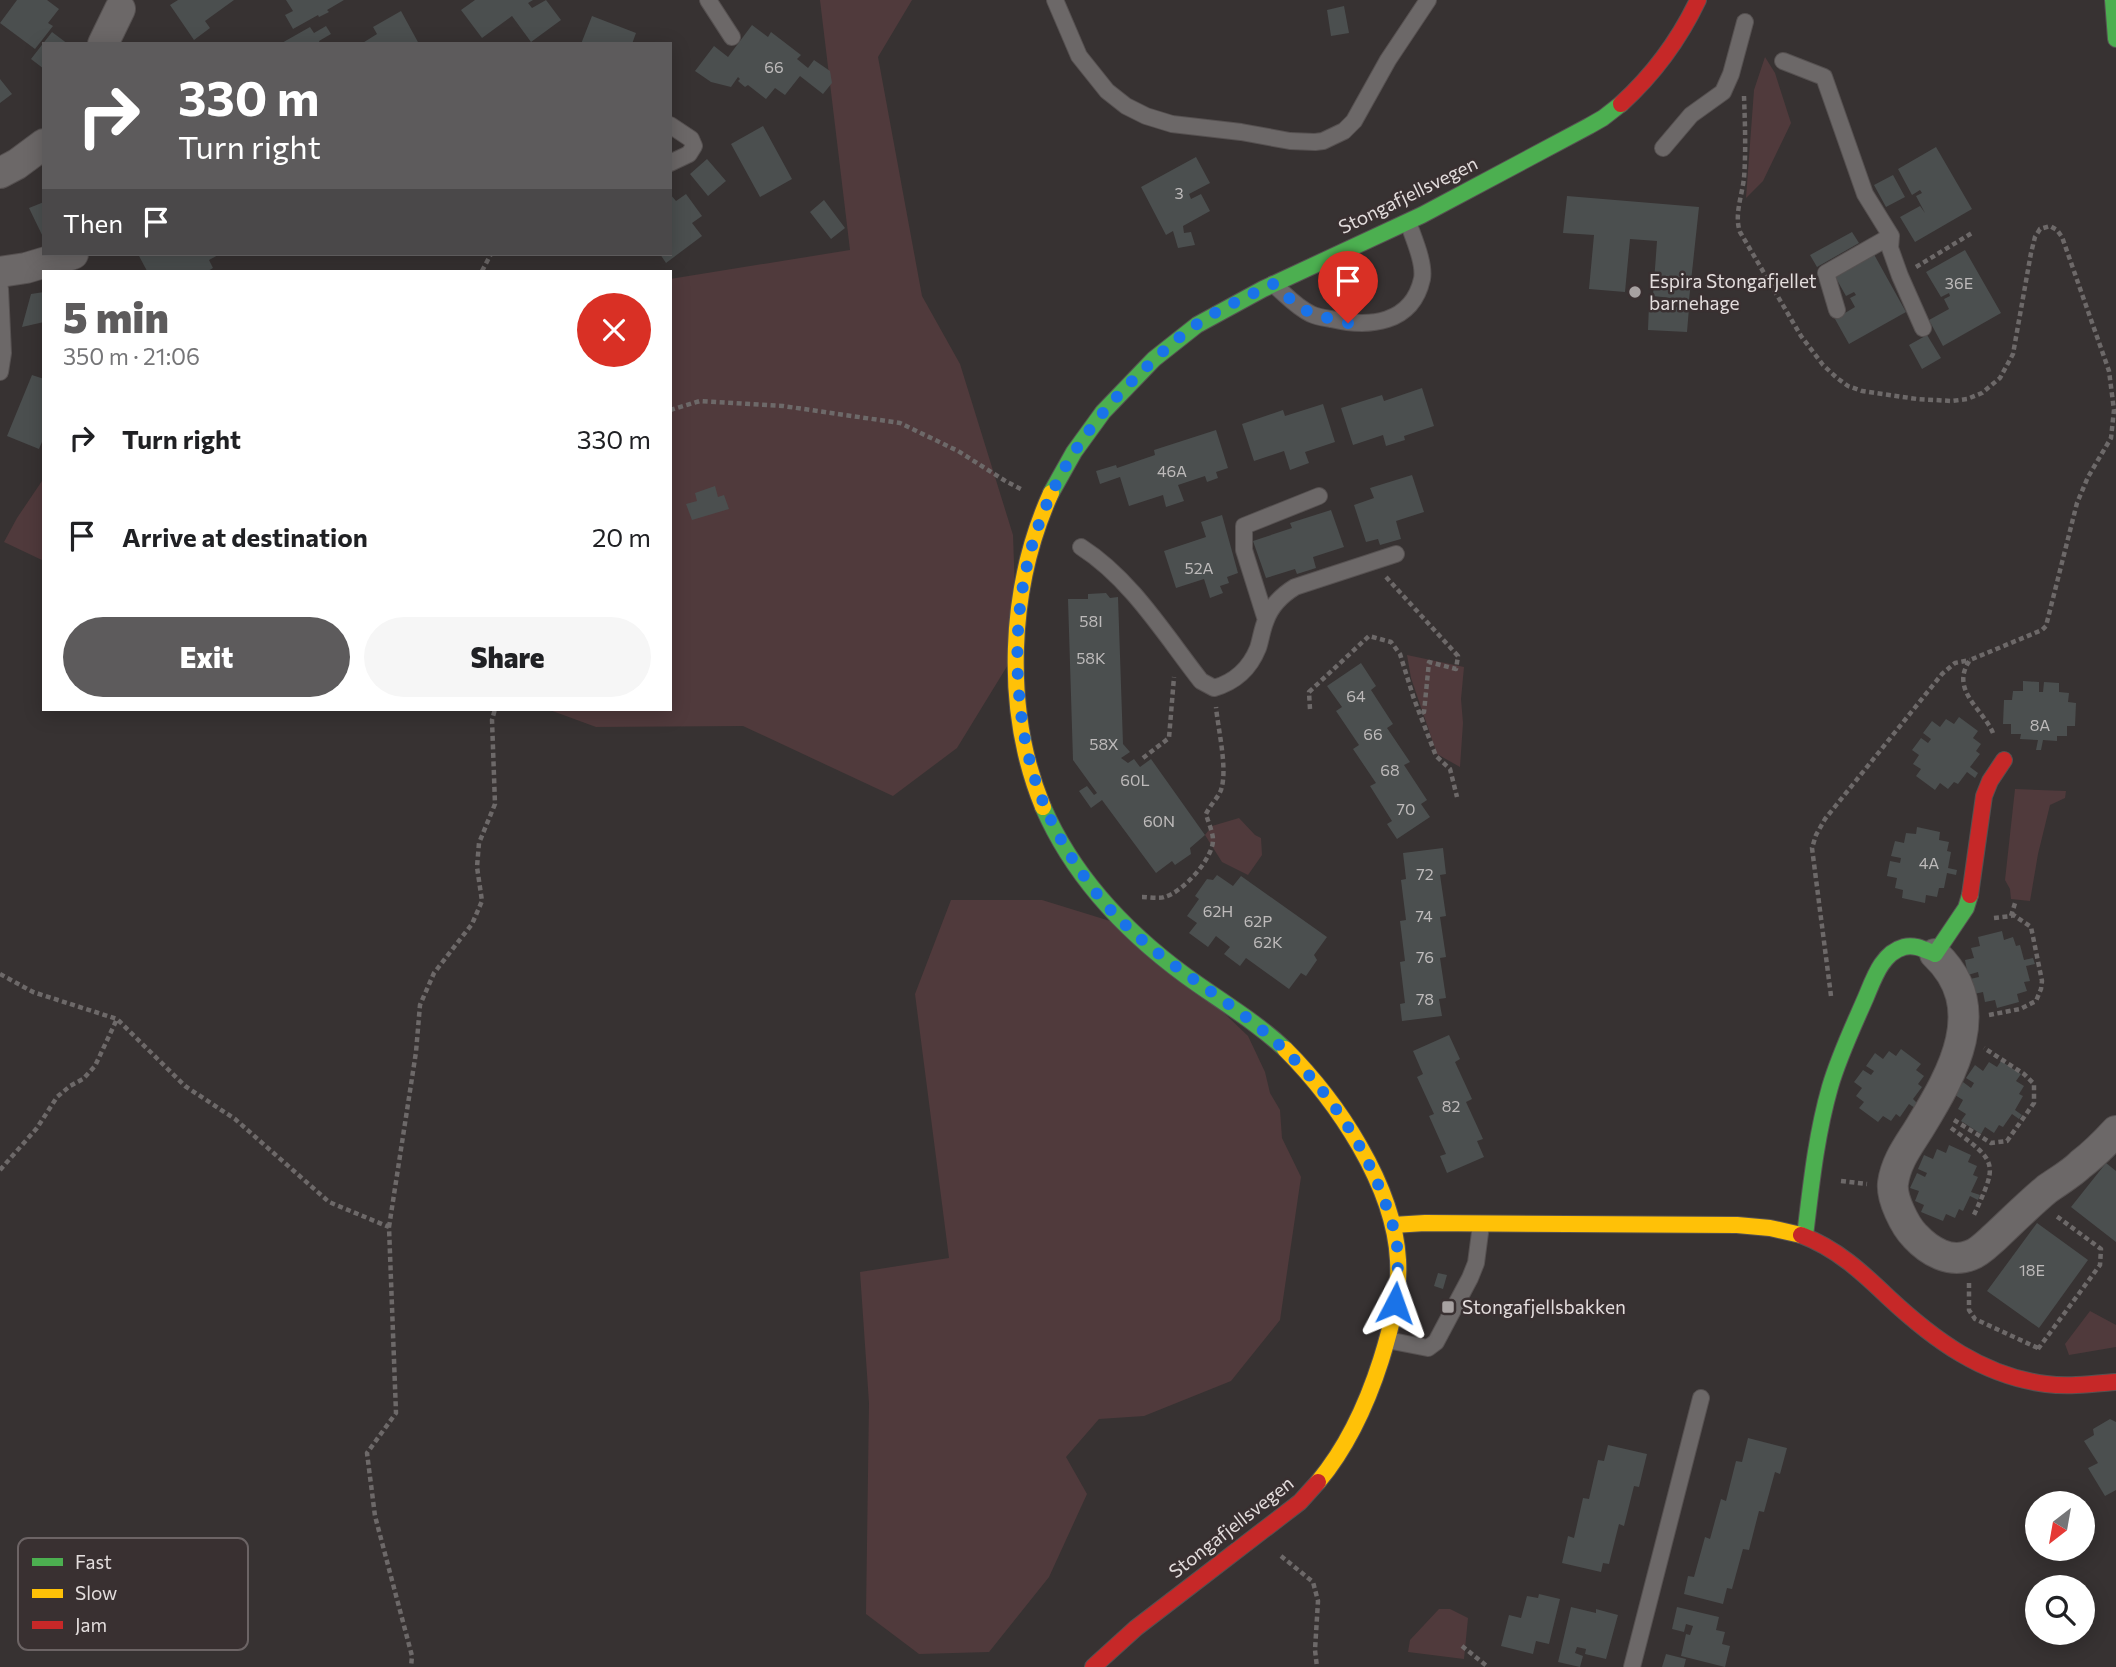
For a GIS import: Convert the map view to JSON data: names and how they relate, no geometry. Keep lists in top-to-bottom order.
{
  "streets": {
    "street": ["Stongafjellsvegen"]
  },
  "places": {
    "other": ["Espira Stongafjellet barnehage"],
    "transit": ["Stongafjellsbakken"]
  },
  "house_numbers": [
    "66",
    "3",
    "36E",
    "46A",
    "52A",
    "58I",
    "58K",
    "64",
    "8A",
    "66",
    "58X",
    "68",
    "60L",
    "70",
    "60N",
    "4A",
    "72",
    "62H",
    "74",
    "62P",
    "62K",
    "76",
    "78",
    "82",
    "18E"
  ],
  "legend": ["Fast", "Slow", "Jam"],
  "north": "bottom left",
  "page": {
    "turn": ["330 m", "Turn right"],
    "then": "Then",
    "heading": ["5 min", "350 m · 21:06"],
    "list": [
      {
        "name": "Turn right",
        "value": "330 m"
      },
      {
        "name": "Arrive at destination",
        "value": "20 m"
      }
    ],
    "buttons": ["Exit", "Share"]
  }
}
